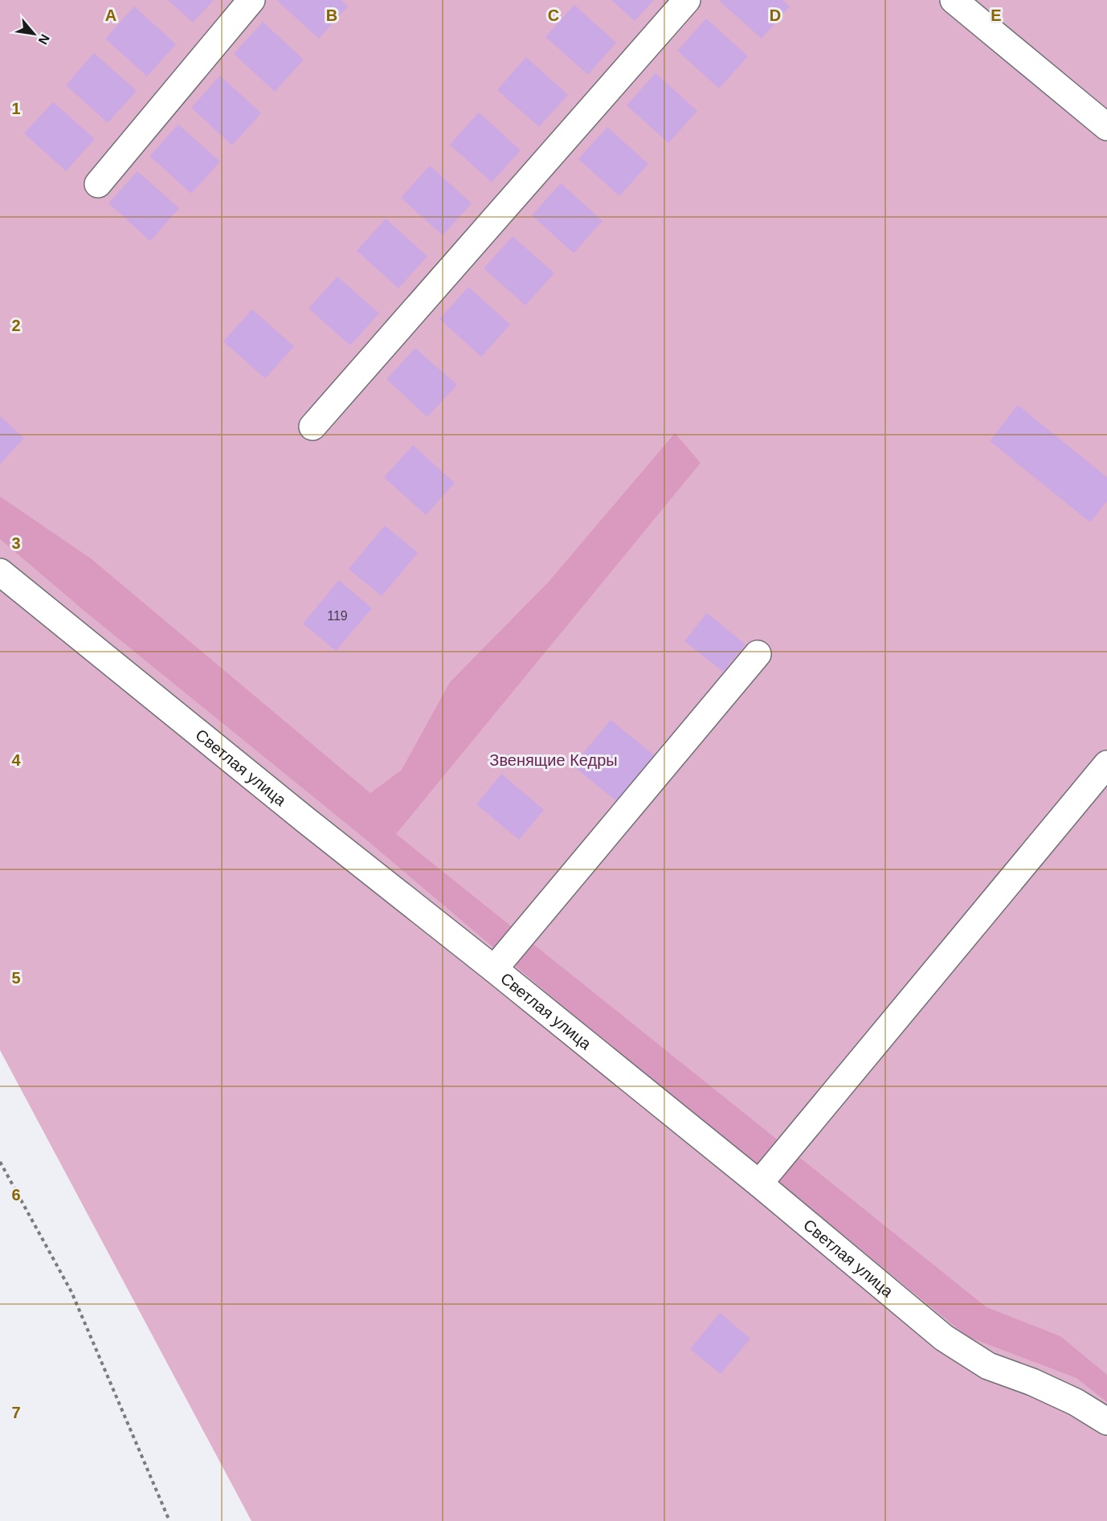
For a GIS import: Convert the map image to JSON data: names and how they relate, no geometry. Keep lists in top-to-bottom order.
{
  "streets": {
    "street": ["Светлая улица"]
  },
  "parks": ["Звенящие Кедры"],
  "house_numbers": ["119"],
  "north": "bottom right",
  "grid": {
    "columns": [
      "A",
      "B",
      "C",
      "D",
      "E"
    ],
    "rows": [
      "1",
      "2",
      "3",
      "4",
      "5",
      "6",
      "7"
    ]
  }
}
